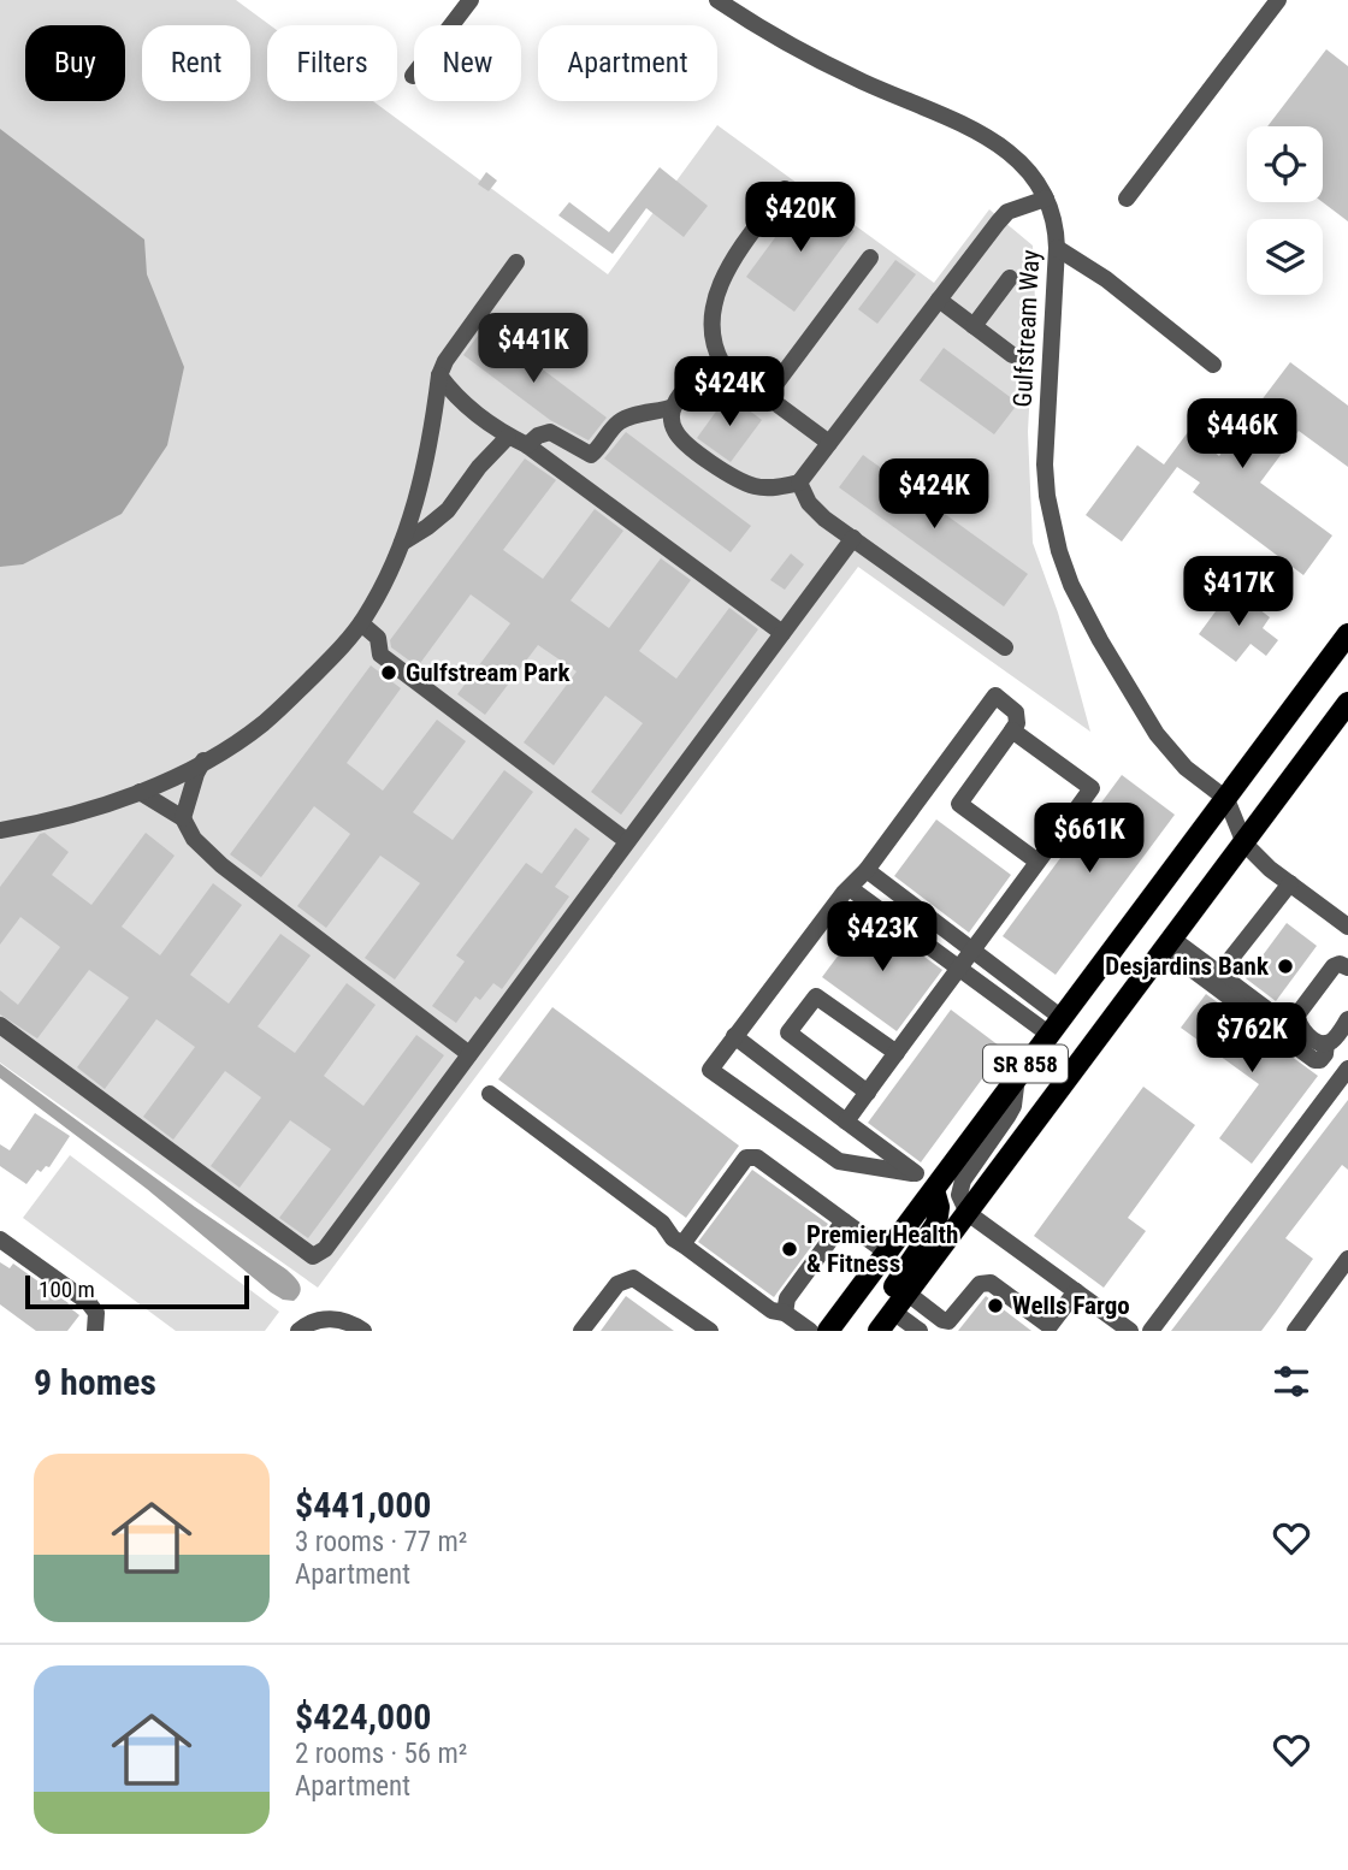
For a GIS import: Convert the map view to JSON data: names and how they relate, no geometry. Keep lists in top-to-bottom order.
{
  "streets": {
    "main road": ["SR 858"],
    "street": ["Gulfstream Way"]
  },
  "crossings": [
    ["Gulfstream Way", "SR 858"]
  ],
  "places": [
    "Gulfstream Park",
    "Desjardins Bank",
    "Premier Health & Fitness",
    "Wells Fargo"
  ],
  "scale_bar": "100 m",
  "page": {
    "chip": [
      "Buy",
      "Rent",
      "Filters",
      "New",
      "Apartment"
    ],
    "price": [
      "$420K",
      "$441K",
      "$424K",
      "$446K",
      "$424K",
      "$417K",
      "$661K",
      "$423K",
      "$762K"
    ],
    "scale": "100 m",
    "heading": "9 homes",
    "list": [
      {
        "name": "$441,000",
        "note": "3 rooms · 77 m² · Apartment"
      },
      {
        "name": "$424,000",
        "note": "2 rooms · 56 m² · Apartment"
      }
    ]
  }
}
